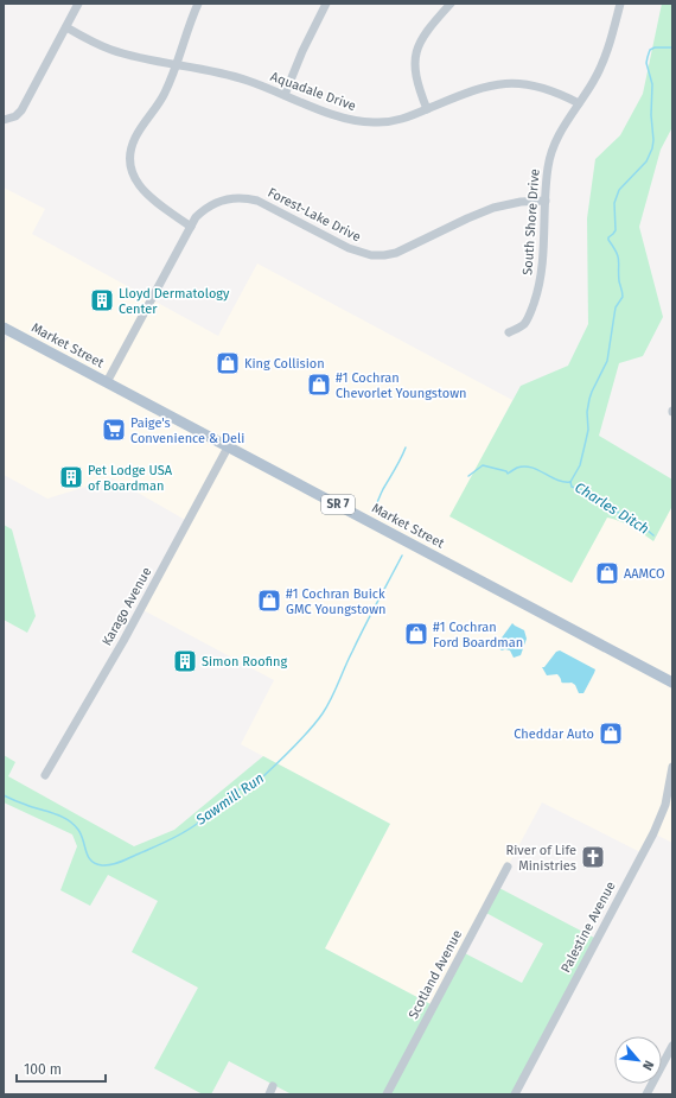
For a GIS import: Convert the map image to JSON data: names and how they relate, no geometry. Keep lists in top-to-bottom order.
{
  "streets": {
    "main road": ["Market Street", "SR 7"],
    "street": [
      "Aquadale Drive",
      "Forest-Lake Drive",
      "South Shore Drive",
      "Karago Avenue",
      "Palestine Avenue",
      "Scotland Avenue"
    ]
  },
  "crossings": [
    ["Aquadale Drive", "South Shore Drive"],
    ["Forest-Lake Drive", "South Shore Drive"],
    ["Forest-Lake Drive", "Market Street"],
    ["Market Street", "Karago Avenue"]
  ],
  "water": ["Charles Ditch", "Sawmill Run"],
  "places": {
    "building": ["Lloyd Dermatology Center", "Pet Lodge USA of Boardman", "Simon Roofing"],
    "shop": [
      "King Collision",
      "#1 Cochran Chevorlet Youngstown",
      "AAMCO",
      "#1 Cochran Buick GMC Youngstown",
      "#1 Cochran Ford Boardman",
      "Cheddar Auto"
    ],
    "supermarket": ["Paige's Convenience & Deli"],
    "church": ["River of Life Ministries"]
  },
  "scale_bar": "100 m",
  "north": "bottom right"
}
